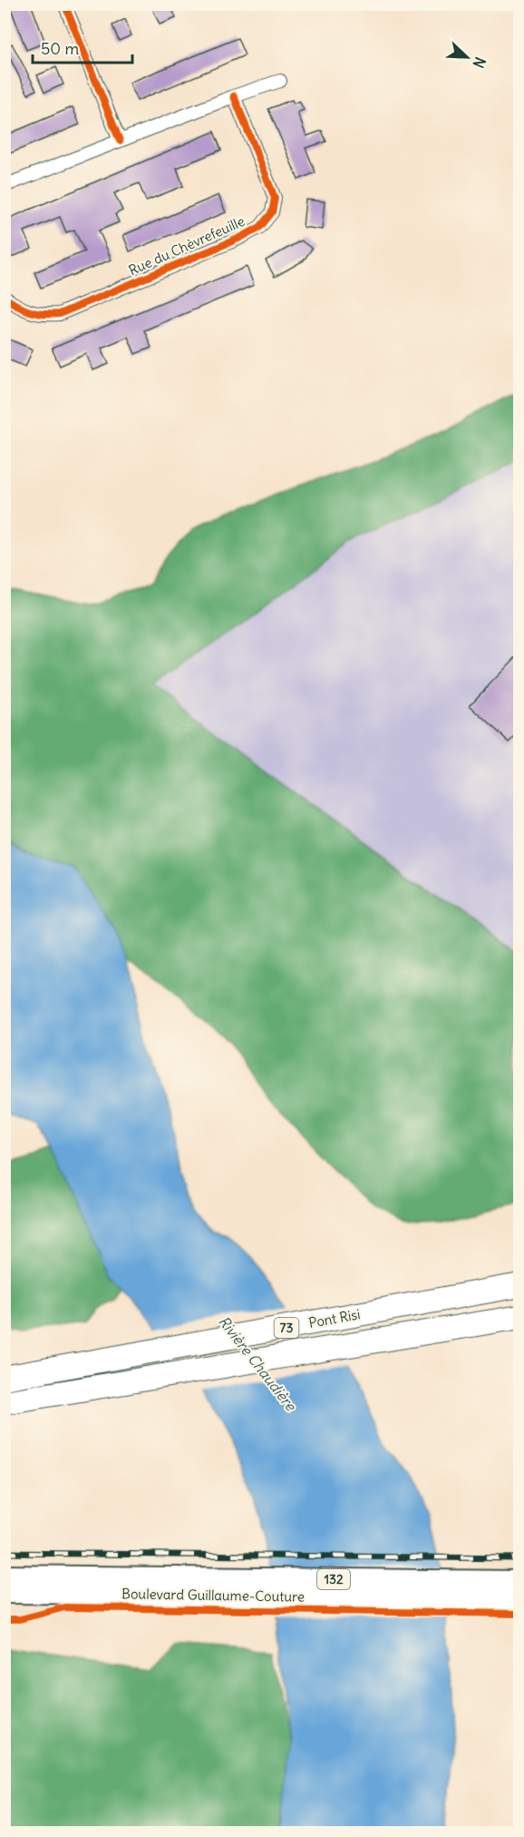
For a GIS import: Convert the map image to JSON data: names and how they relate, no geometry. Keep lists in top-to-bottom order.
{
  "streets": {
    "highway": ["Pont Risi", "73"],
    "main road": ["132", "Boulevard Guillaume-Couture"],
    "street": ["Rue du Chèvrefeuille"]
  },
  "water": ["Rivière Chaudière"],
  "scale_bar": "50 m",
  "north": "bottom right"
}
